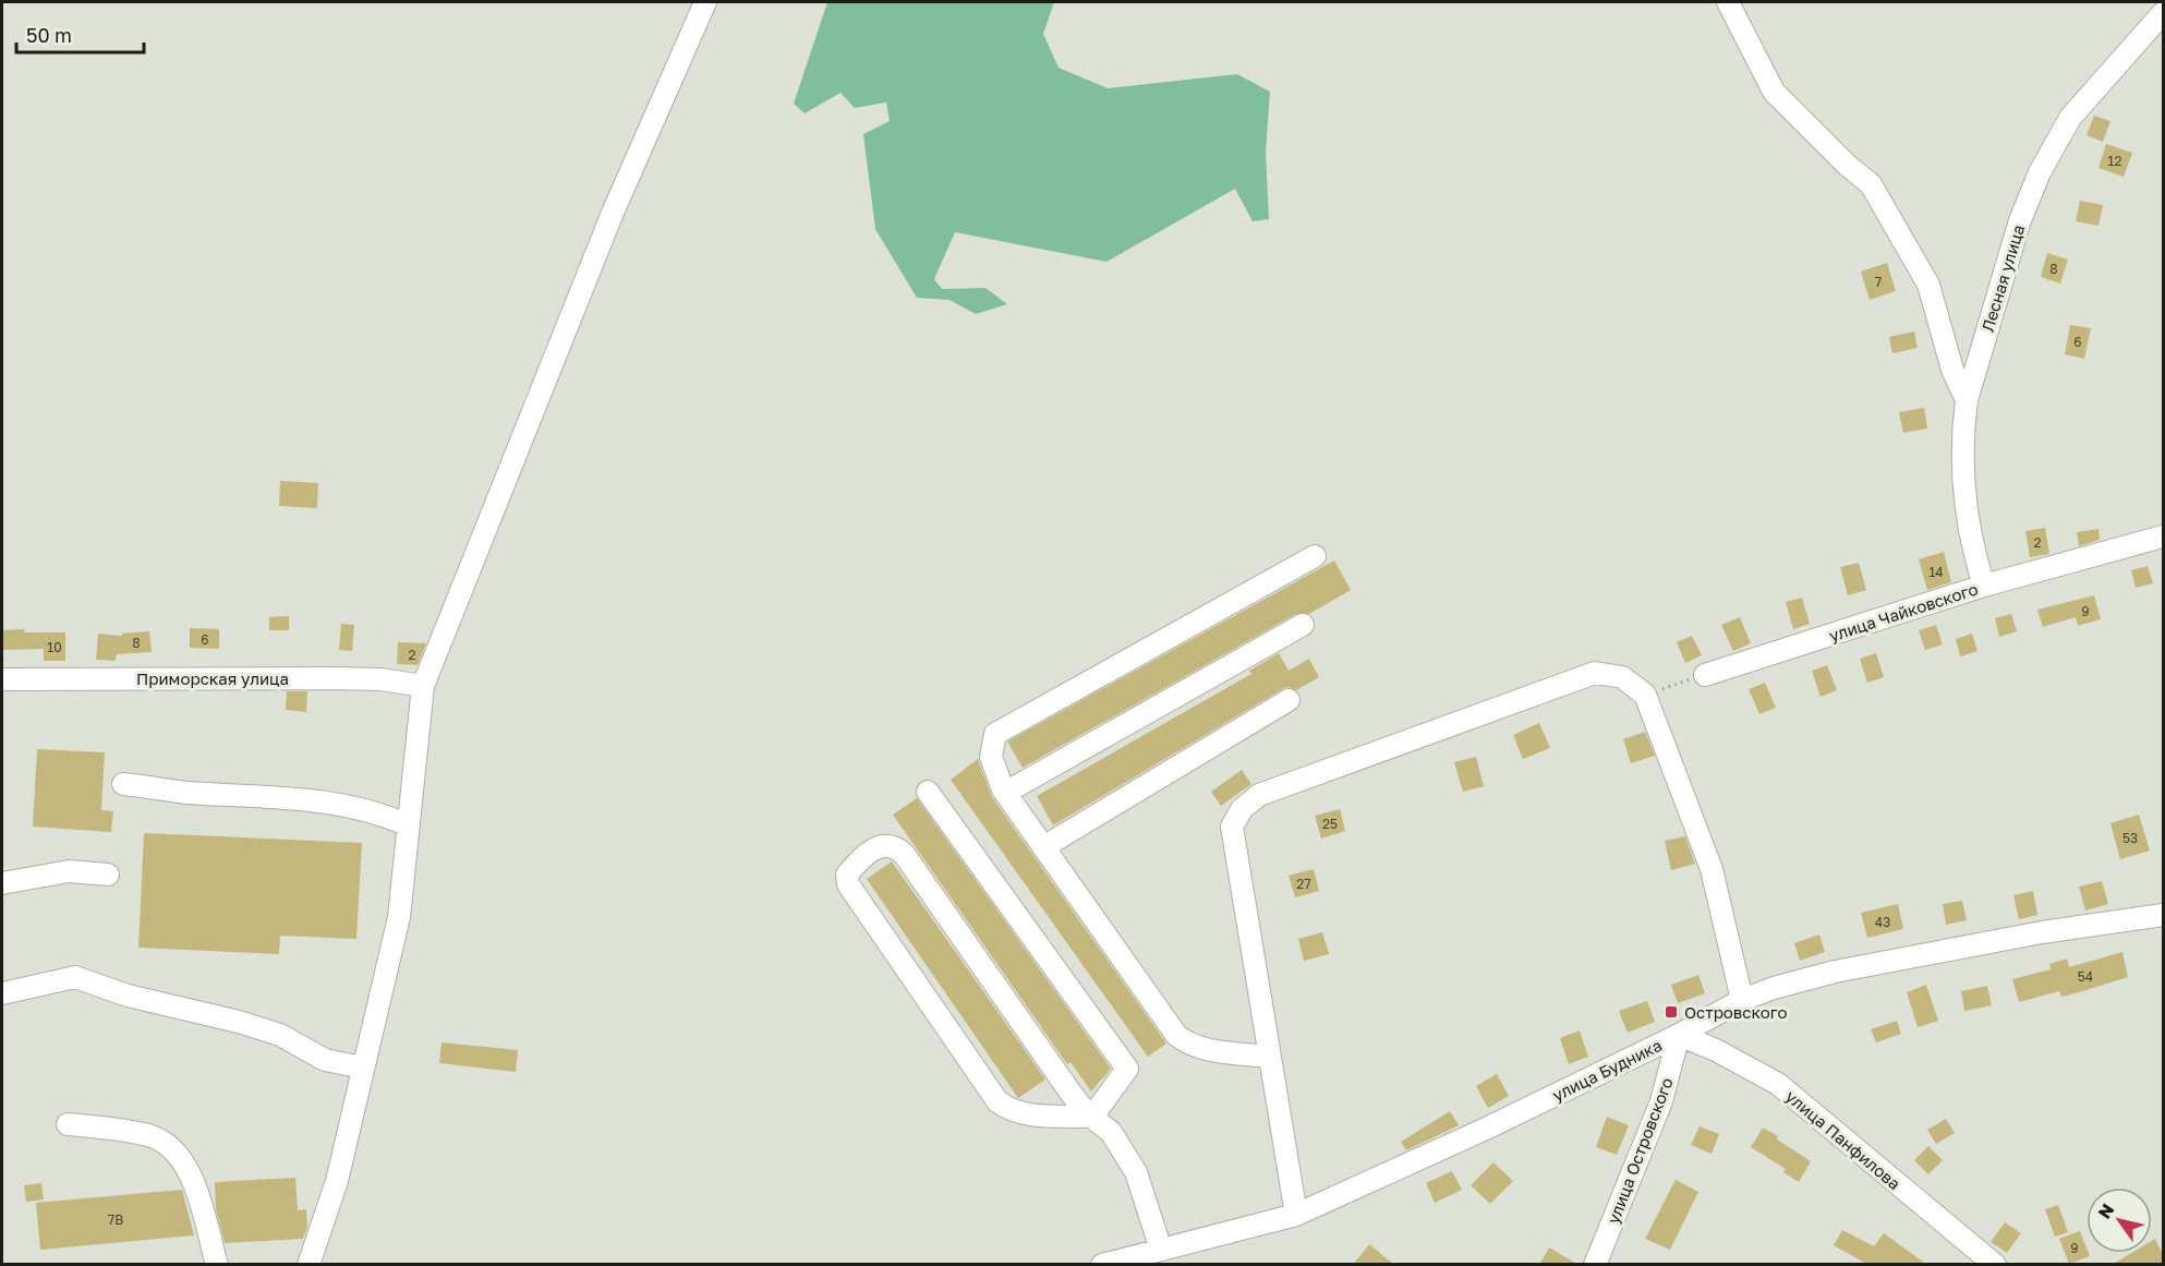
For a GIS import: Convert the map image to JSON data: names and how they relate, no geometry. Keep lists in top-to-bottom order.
{
  "streets": {
    "street": [
      "Лесная улица",
      "улица Чайковского",
      "Приморская улица",
      "улица Будника",
      "улица Панфилова",
      "улица Островского"
    ]
  },
  "crossings": [
    ["Лесная улица", "улица Чайковского"],
    ["улица Будника", "улица Панфилова"],
    ["улица Будника", "улица Островского"],
    ["улица Панфилова", "улица Островского"]
  ],
  "places": {
    "transit": ["Островского"]
  },
  "house_numbers": [
    "12",
    "8",
    "7",
    "6",
    "2",
    "14",
    "9",
    "6",
    "8",
    "10",
    "2",
    "25",
    "53",
    "27",
    "43",
    "54",
    "7В",
    "9"
  ],
  "scale_bar": "50 m",
  "north": "top left"
}
